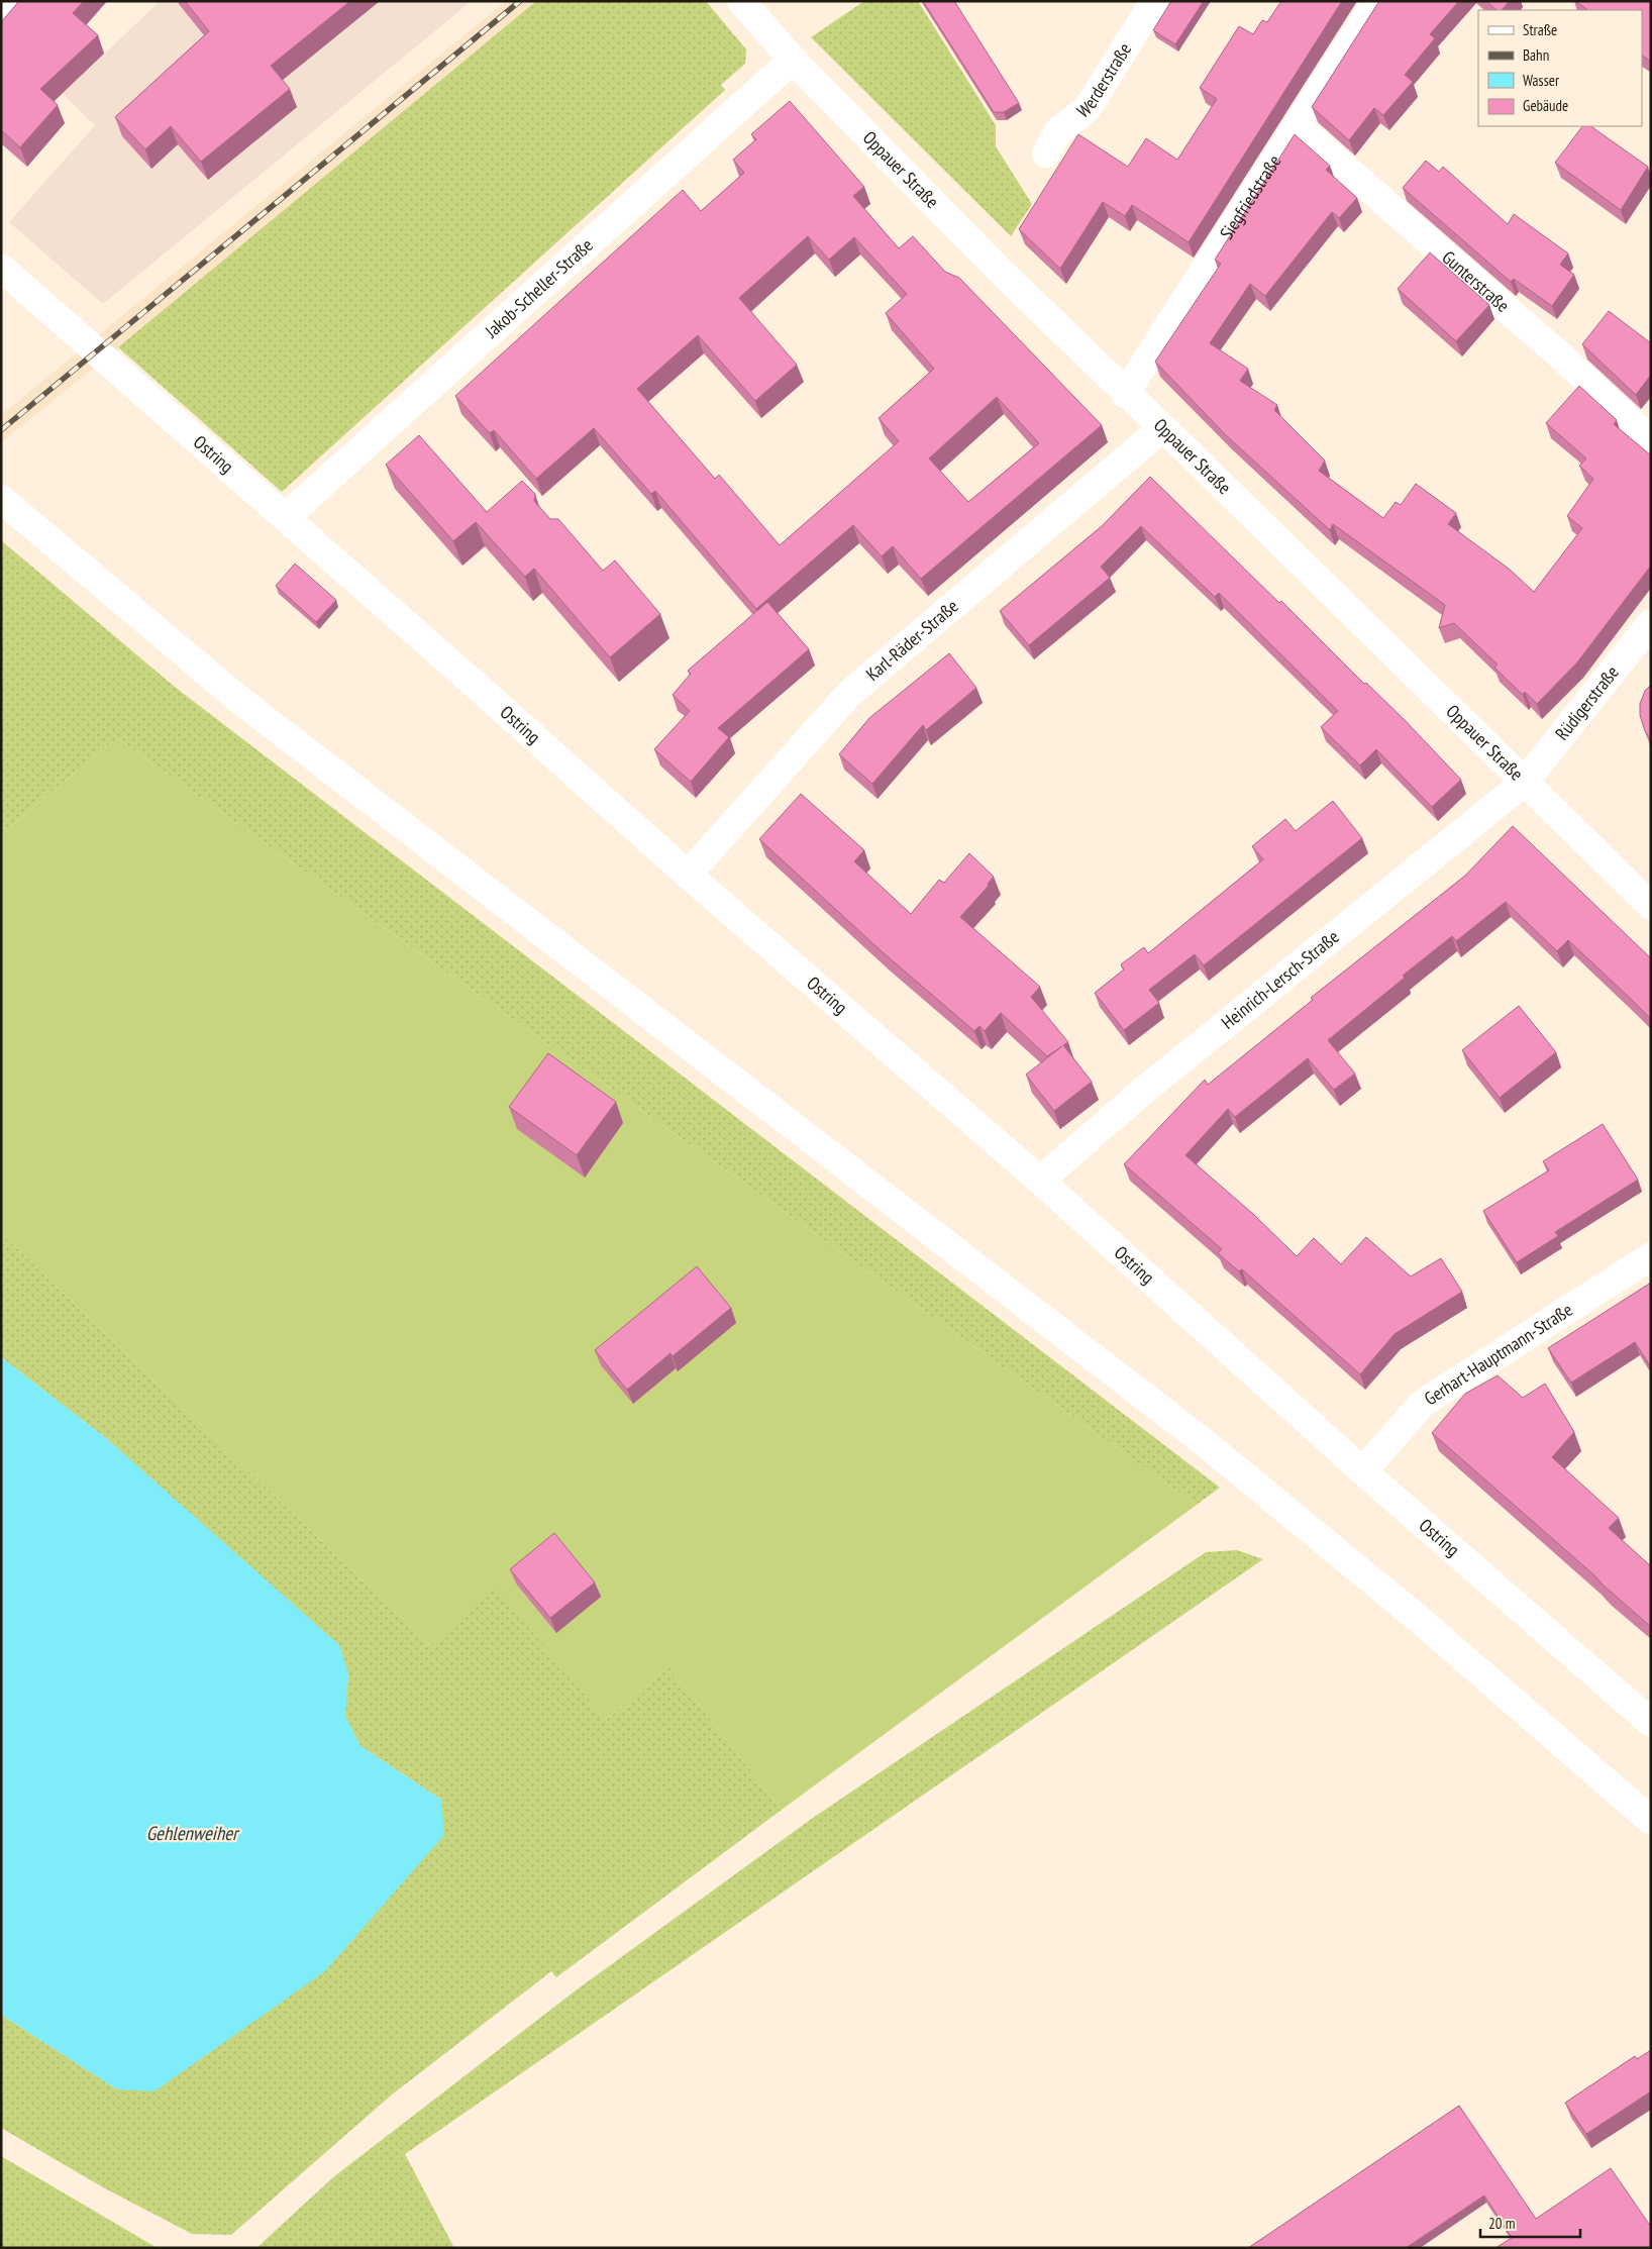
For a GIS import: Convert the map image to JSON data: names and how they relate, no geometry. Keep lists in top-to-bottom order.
{
  "streets": {
    "street": [
      "Werderstraße",
      "Oppauer Straße",
      "Siegfriedstraße",
      "Gunterstraße",
      "Jakob-Scheller-Straße",
      "Ostring",
      "Karl-Räder-Straße",
      "Rüdigerstraße",
      "Heinrich-Lersch-Straße",
      "Gerhart-Hauptmann-Straße"
    ]
  },
  "crossings": [
    ["Oppauer Straße", "Siegfriedstraße"],
    ["Oppauer Straße", "Jakob-Scheller-Straße"],
    ["Oppauer Straße", "Karl-Räder-Straße"],
    ["Oppauer Straße", "Rüdigerstraße"],
    ["Oppauer Straße", "Heinrich-Lersch-Straße"],
    ["Siegfriedstraße", "Gunterstraße"],
    ["Jakob-Scheller-Straße", "Ostring"],
    ["Ostring", "Karl-Räder-Straße"],
    ["Ostring", "Heinrich-Lersch-Straße"],
    ["Ostring", "Gerhart-Hauptmann-Straße"],
    ["Rüdigerstraße", "Heinrich-Lersch-Straße"]
  ],
  "water": ["Gehlenweiher"],
  "legend": [
    "Straße",
    "Bahn",
    "Wasser",
    "Gebäude"
  ],
  "scale_bar": "20 m"
}
